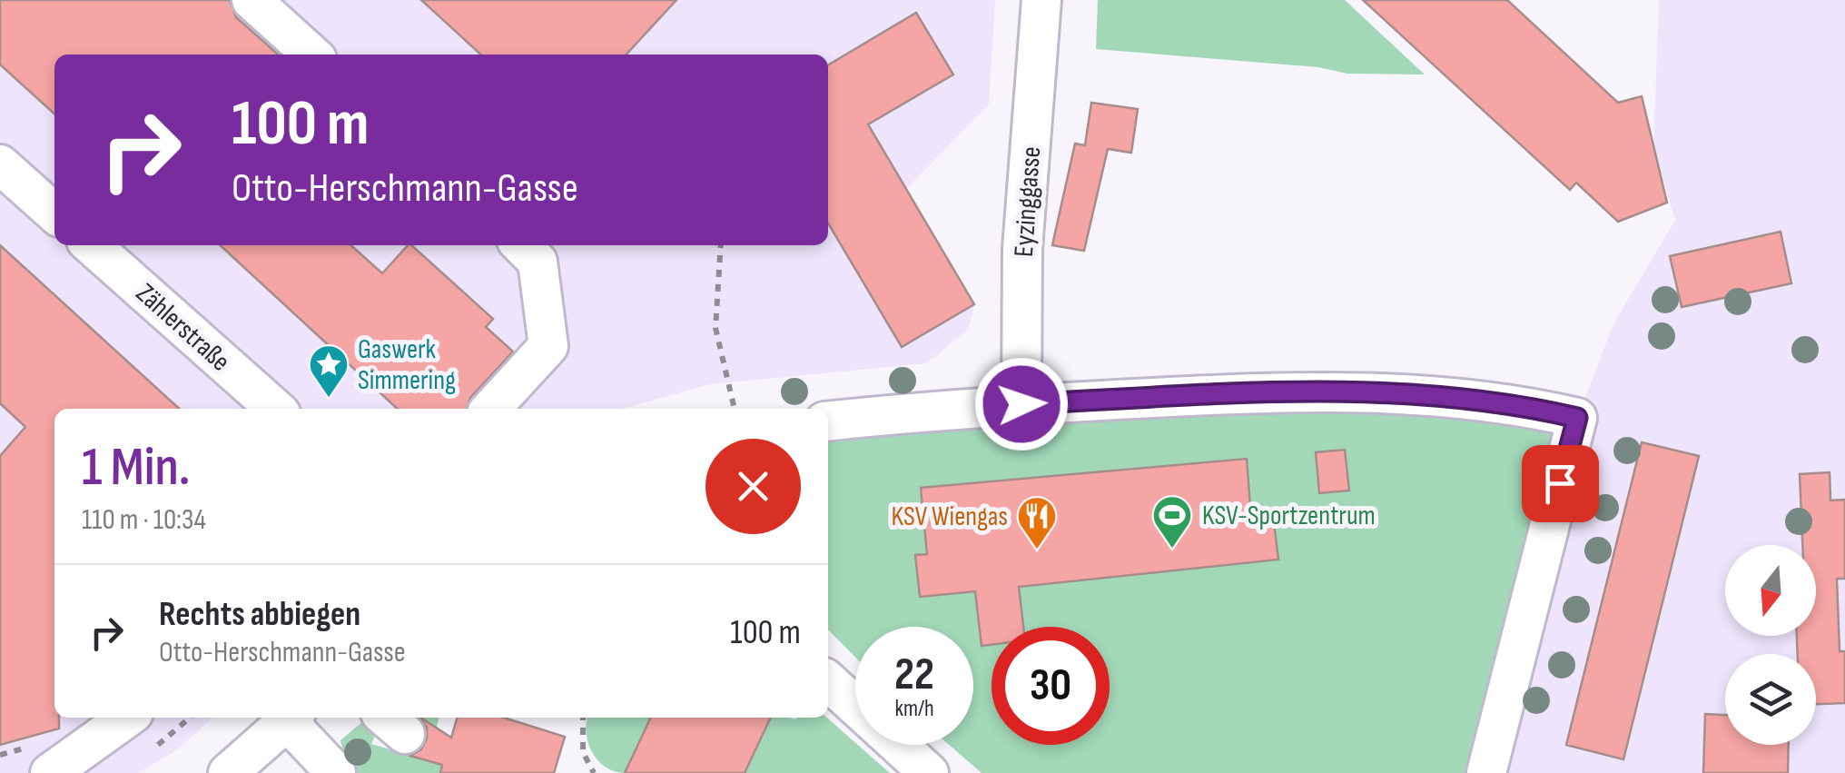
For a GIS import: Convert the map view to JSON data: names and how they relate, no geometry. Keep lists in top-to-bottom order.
{
  "streets": {
    "street": ["Eyzinggasse", "Zählerstraße"]
  },
  "places": {
    "place": ["Gaswerk Simmering"],
    "sports": ["KSV-Sportzentrum"],
    "restaurant": ["KSV Wiengas"]
  },
  "north": "bottom",
  "page": {
    "turn": ["100 m", "Otto-Herschmann-Gasse"],
    "heading": ["1 Min.", "110 m · 10:34"],
    "list": [
      {
        "name": "Rechts abbiegen",
        "note": "Otto-Herschmann-Gasse",
        "value": "100 m"
      }
    ],
    "speed": "22 km/h",
    "limit": "30"
  }
}
